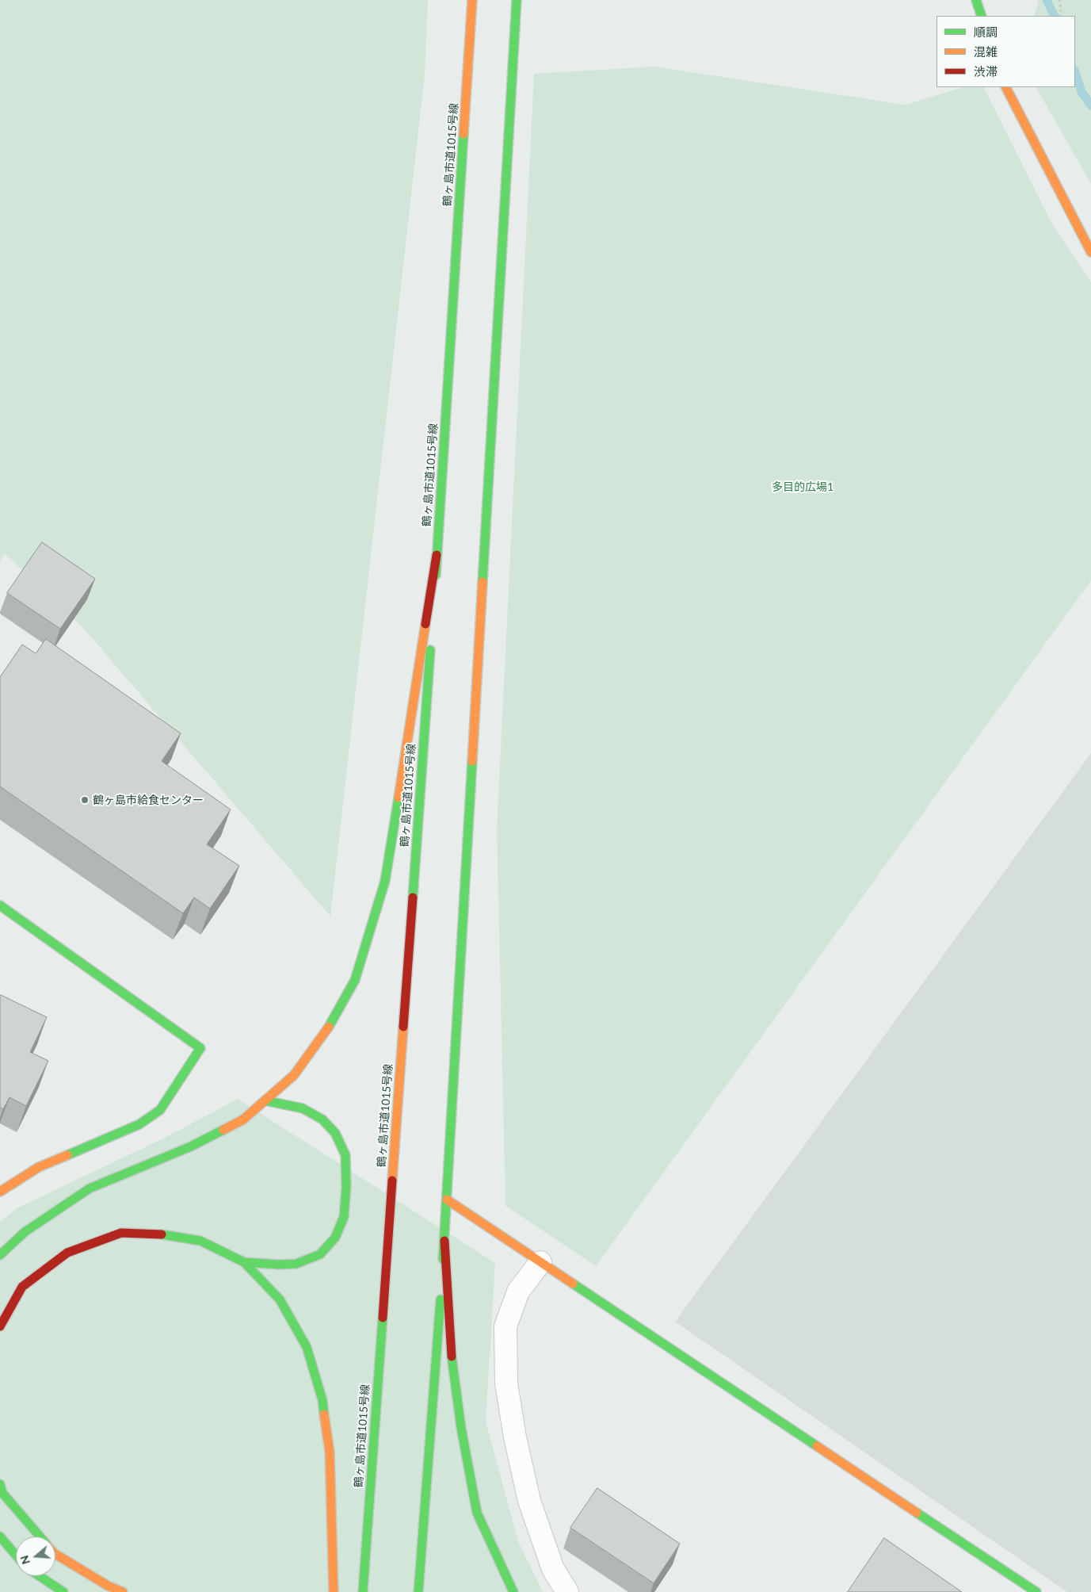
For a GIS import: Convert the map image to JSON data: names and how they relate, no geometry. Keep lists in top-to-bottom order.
{
  "streets": {
    "main road": ["鶴ヶ島市道1015号線"]
  },
  "parks": ["多目的広場1"],
  "places": ["鶴ヶ島市給食センター"],
  "legend": ["順調", "混雑", "渋滞"],
  "north": "left"
}
